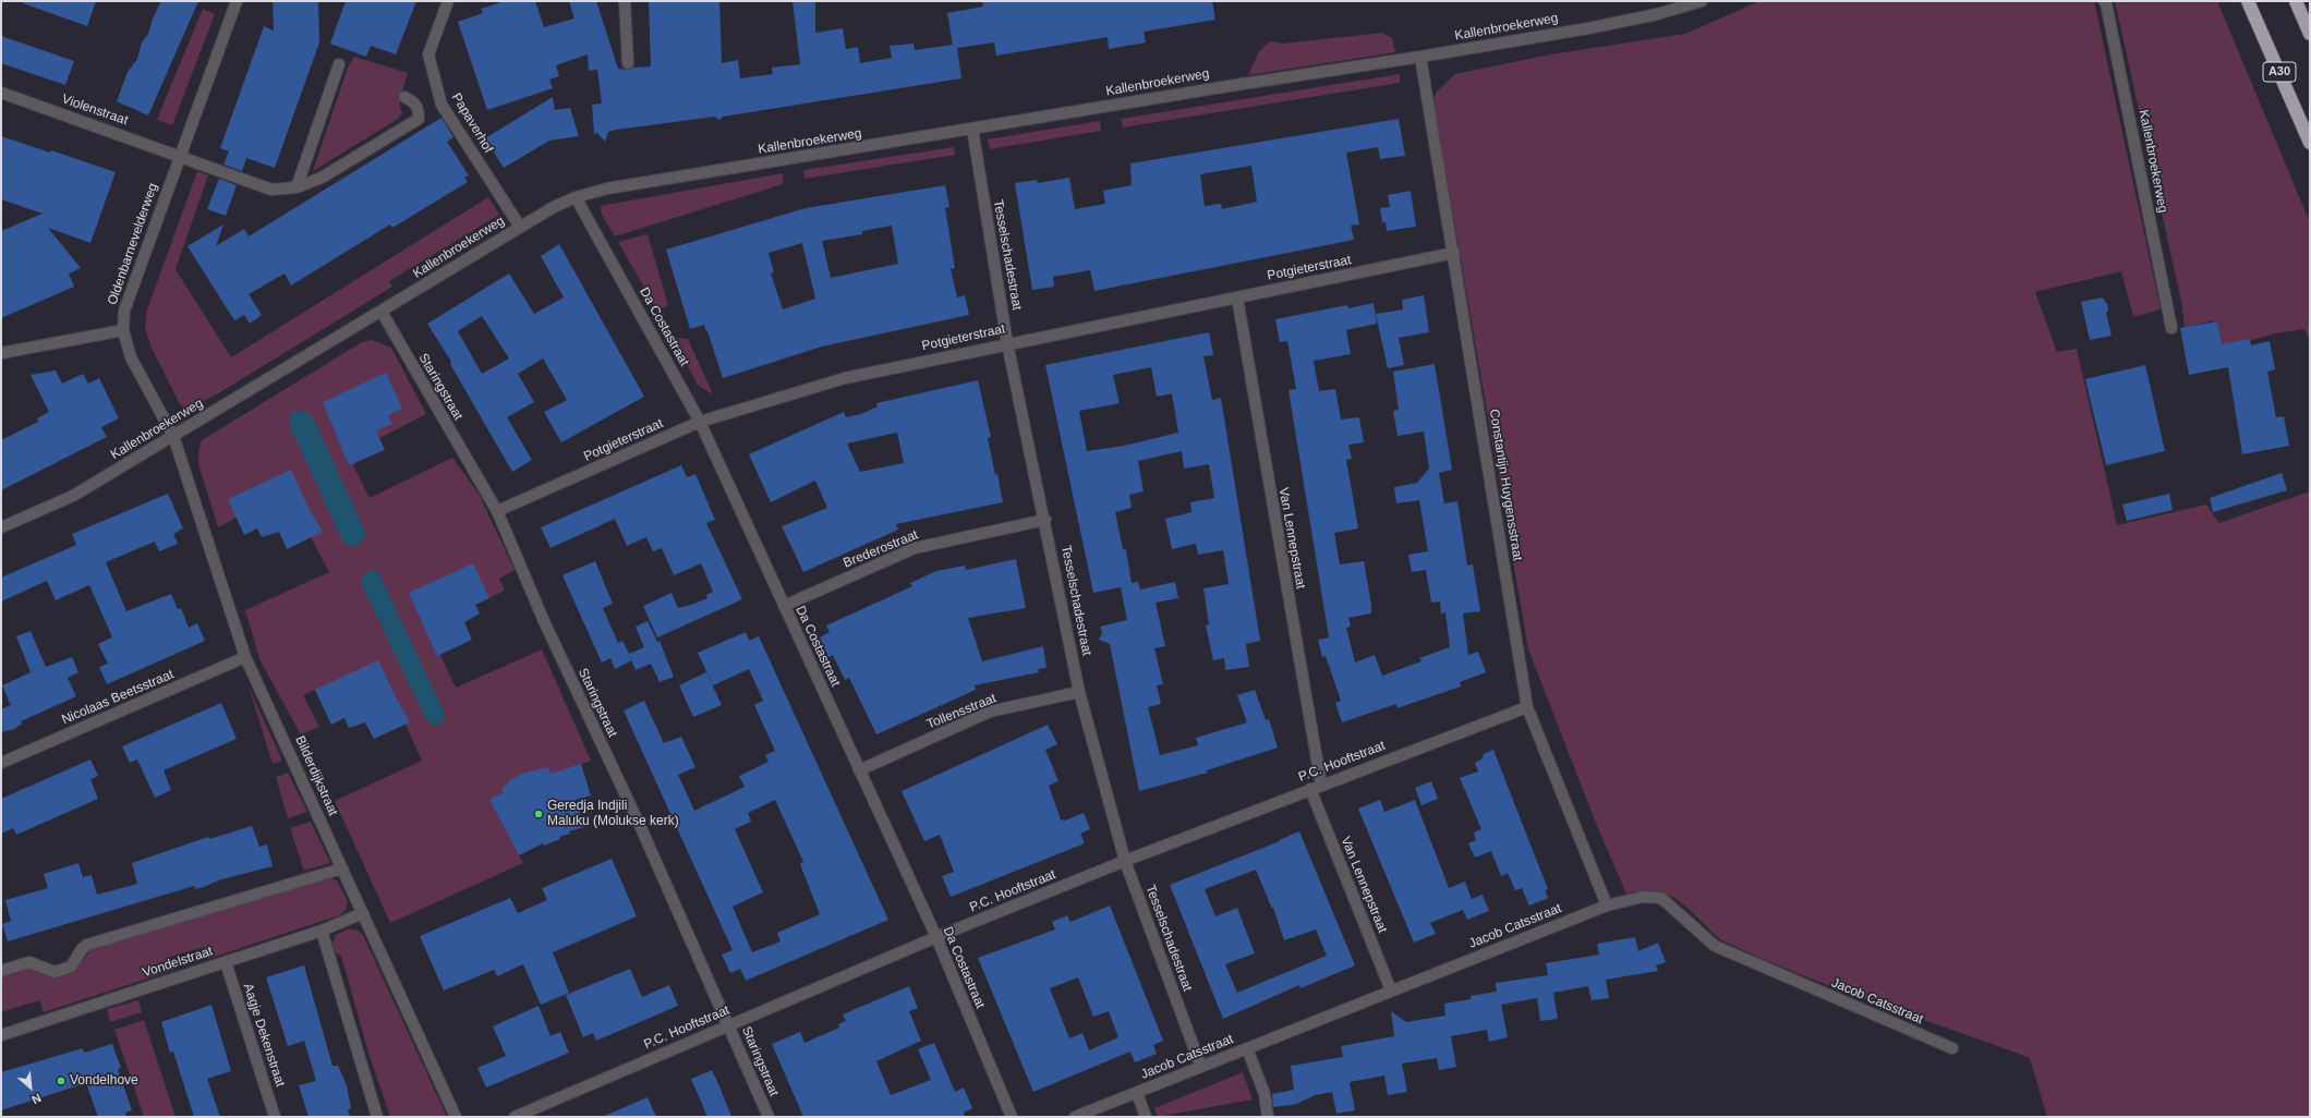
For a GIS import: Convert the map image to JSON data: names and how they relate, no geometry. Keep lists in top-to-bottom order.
{
  "streets": {
    "highway": ["A30"],
    "street": [
      "Kallenbroekerweg",
      "Violenstraat",
      "Papaverhof",
      "Oldenbarnevelderweg",
      "Tesselschadestraat",
      "Potgieterstraat",
      "Da Costastraat",
      "Staringstraat",
      "Constantijn Huygensstraat",
      "Van Lennepstraat",
      "Brederostraat",
      "Nicolaas Beetsstraat",
      "Tollensstraat",
      "P.C. Hooftstraat",
      "Bilderdijkstraat",
      "Jacob Catsstraat",
      "Vondelstraat",
      "Aagje Dekenstraat"
    ]
  },
  "crossings": [
    ["Kallenbroekerweg", "Papaverhof"],
    ["Kallenbroekerweg", "Oldenbarnevelderweg"],
    ["Kallenbroekerweg", "Tesselschadestraat"],
    ["Kallenbroekerweg", "Da Costastraat"],
    ["Kallenbroekerweg", "Staringstraat"],
    ["Kallenbroekerweg", "Constantijn Huygensstraat"],
    ["Kallenbroekerweg", "Bilderdijkstraat"],
    ["Violenstraat", "Oldenbarnevelderweg"],
    ["Oldenbarnevelderweg", "Bilderdijkstraat"],
    ["Tesselschadestraat", "Potgieterstraat"],
    ["Tesselschadestraat", "Brederostraat"],
    ["Tesselschadestraat", "Tollensstraat"],
    ["Tesselschadestraat", "P.C. Hooftstraat"],
    ["Tesselschadestraat", "Jacob Catsstraat"],
    ["Potgieterstraat", "Da Costastraat"],
    ["Potgieterstraat", "Staringstraat"],
    ["Potgieterstraat", "Constantijn Huygensstraat"],
    ["Potgieterstraat", "Van Lennepstraat"],
    ["Da Costastraat", "Brederostraat"],
    ["Da Costastraat", "Tollensstraat"],
    ["Da Costastraat", "P.C. Hooftstraat"],
    ["Staringstraat", "P.C. Hooftstraat"],
    ["Constantijn Huygensstraat", "P.C. Hooftstraat"],
    ["Constantijn Huygensstraat", "Jacob Catsstraat"],
    ["Van Lennepstraat", "P.C. Hooftstraat"],
    ["Van Lennepstraat", "Jacob Catsstraat"],
    ["Nicolaas Beetsstraat", "Bilderdijkstraat"],
    ["Bilderdijkstraat", "Vondelstraat"],
    ["Vondelstraat", "Aagje Dekenstraat"]
  ],
  "places": ["Geredja Indjili Maluku (Molukse kerk)", "Vondelhove"],
  "north": "bottom right"
}
